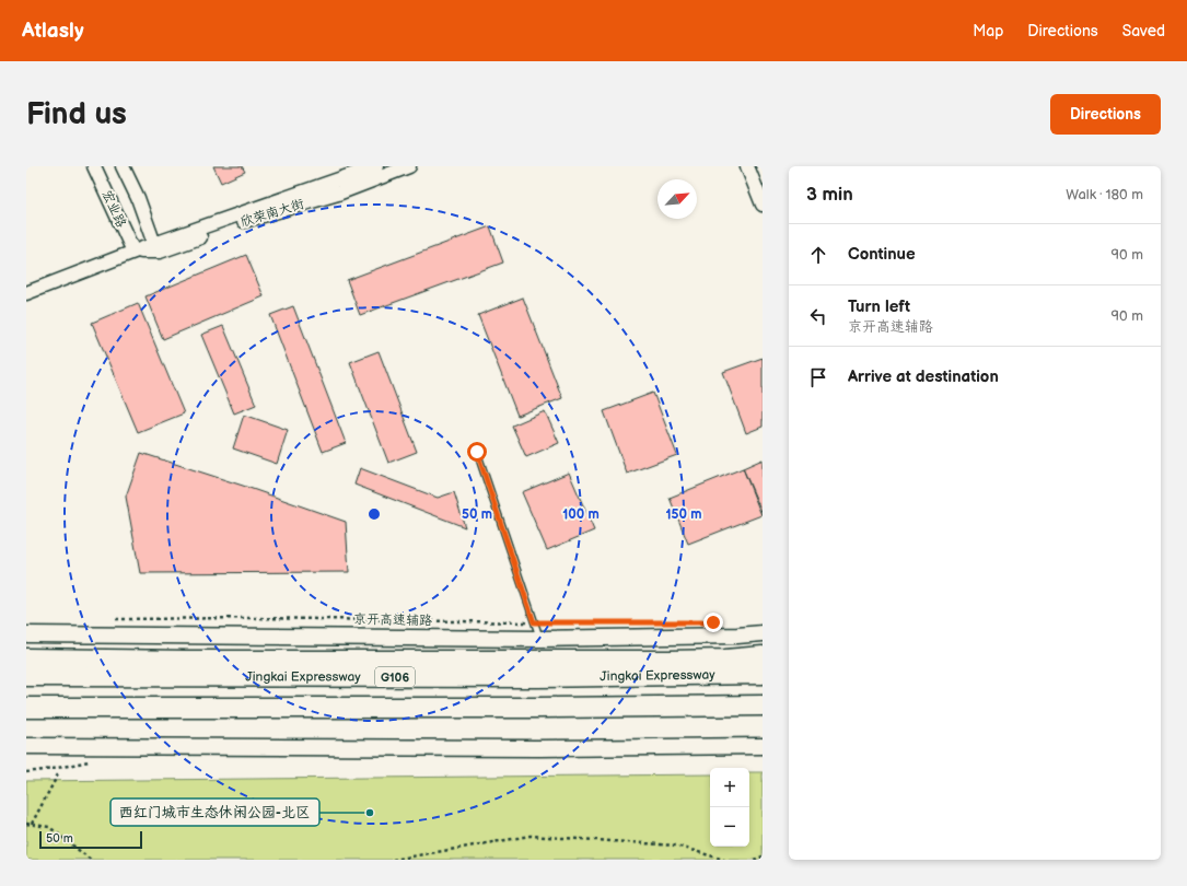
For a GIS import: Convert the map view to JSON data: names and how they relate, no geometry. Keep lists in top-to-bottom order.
{
  "streets": {
    "highway": ["Jingkai Expressway", "G106"],
    "main road": ["京开高速辅路"],
    "street": ["宏业路", "欣荣南大街"]
  },
  "crossings": [
    ["宏业路", "欣荣南大街"]
  ],
  "places": ["西红门城市生态休闲公园-北区"],
  "scale_bar": "50 m",
  "north": "top right",
  "page": {
    "header": "Atlasly",
    "nav": ["Map", "Directions", "Saved"],
    "buttons": "Directions",
    "title": "Find us",
    "heading": ["3 min", "Walk · 180 m"],
    "list": [
      ["Continue", "90 m"],
      ["Turn left", "京开高速辅路", "90 m"],
      "Arrive at destination"
    ],
    "map_buttons": ["+", "−"],
    "scale": "50 m"
  },
  "rings": ["50 m", "100 m", "150 m"]
}
